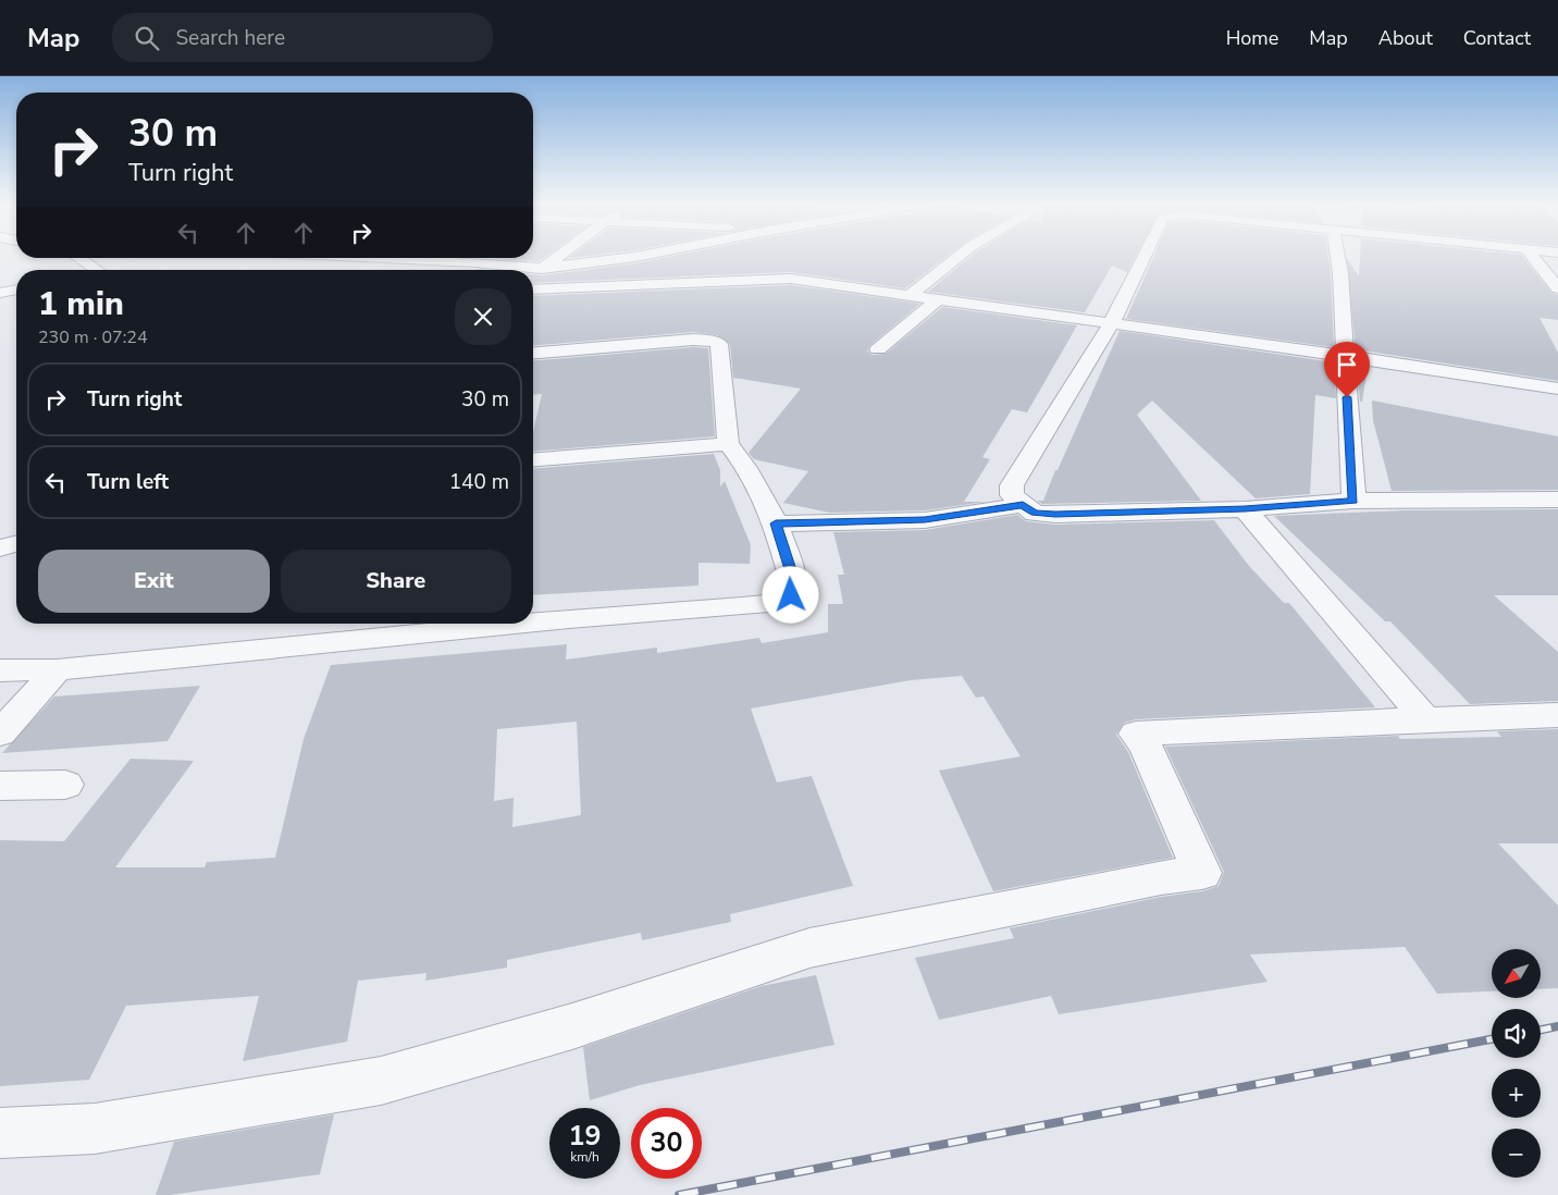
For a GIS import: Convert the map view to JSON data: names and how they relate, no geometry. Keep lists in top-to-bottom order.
{
  "north": "bottom left",
  "page": {
    "header": "Map",
    "search": "Search here",
    "nav": [
      "Home",
      "Map",
      "About",
      "Contact"
    ],
    "turn": ["30 m", "Turn right"],
    "heading": ["1 min", "230 m · 07:24"],
    "list": [
      {
        "name": "Turn right",
        "value": "30 m"
      },
      {
        "name": "Turn left",
        "value": "140 m"
      }
    ],
    "buttons": ["Exit", "Share"],
    "map_buttons": ["+", "−"],
    "speed": "19 km/h",
    "limit": "30"
  }
}
